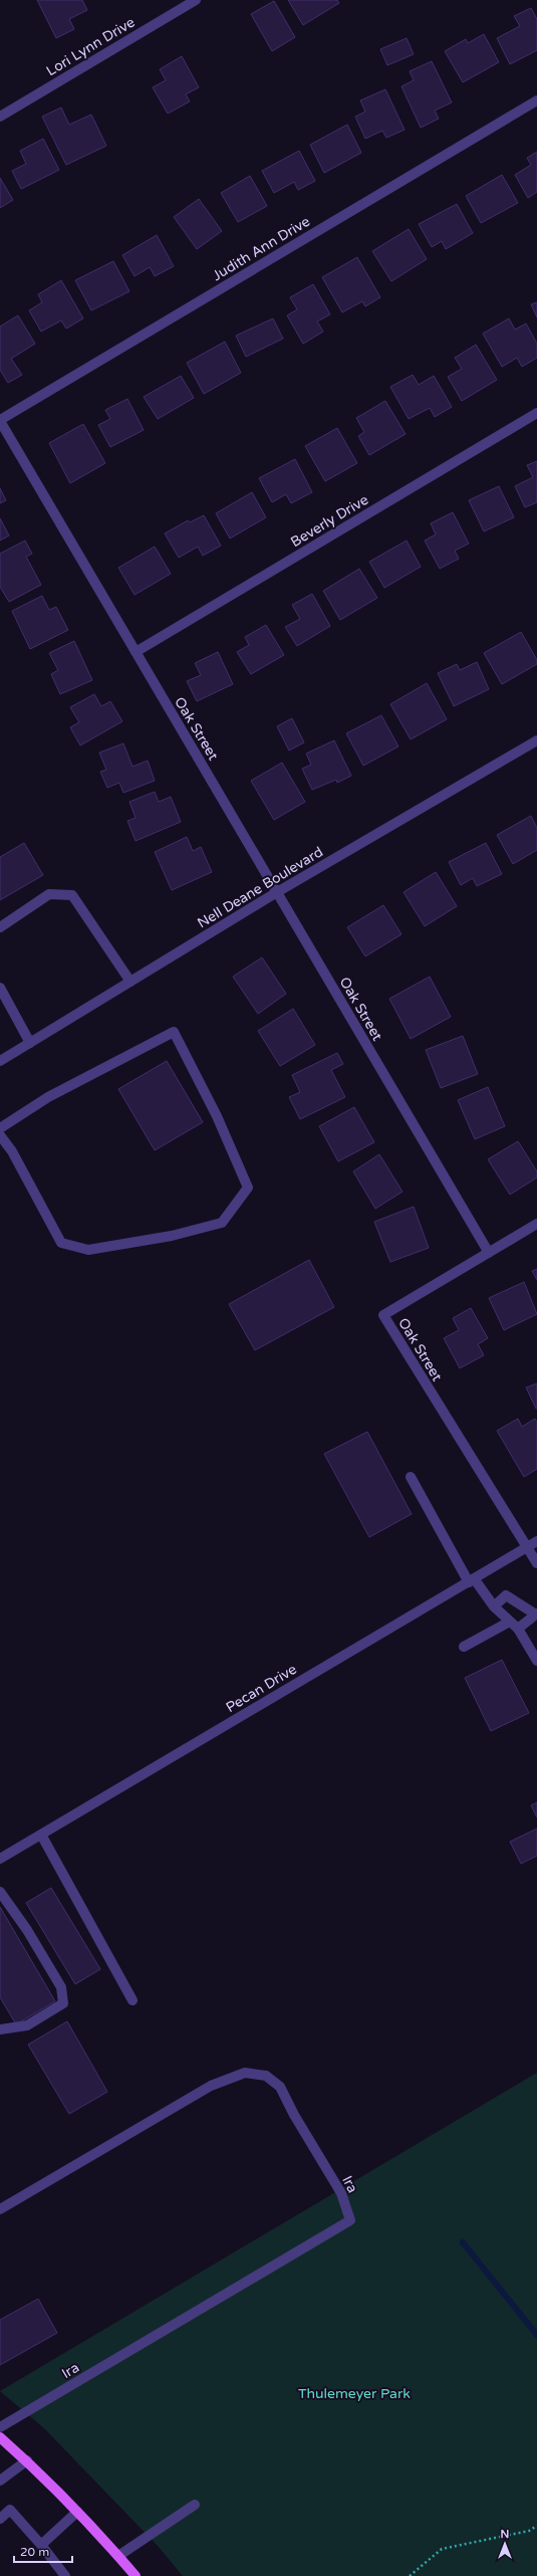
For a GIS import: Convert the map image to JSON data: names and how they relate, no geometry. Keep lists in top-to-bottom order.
{
  "streets": {
    "street": [
      "Lori Lynn Drive",
      "Judith Ann Drive",
      "Beverly Drive",
      "Oak Street",
      "Nell Deane Boulevard",
      "Pecan Drive",
      "Ira"
    ]
  },
  "crossings": [
    ["Judith Ann Drive", "Oak Street"],
    ["Beverly Drive", "Oak Street"],
    ["Oak Street", "Nell Deane Boulevard"],
    ["Oak Street", "Pecan Drive"]
  ],
  "parks": ["Thulemeyer Park"],
  "scale_bar": "20 m",
  "north": "top"
}
